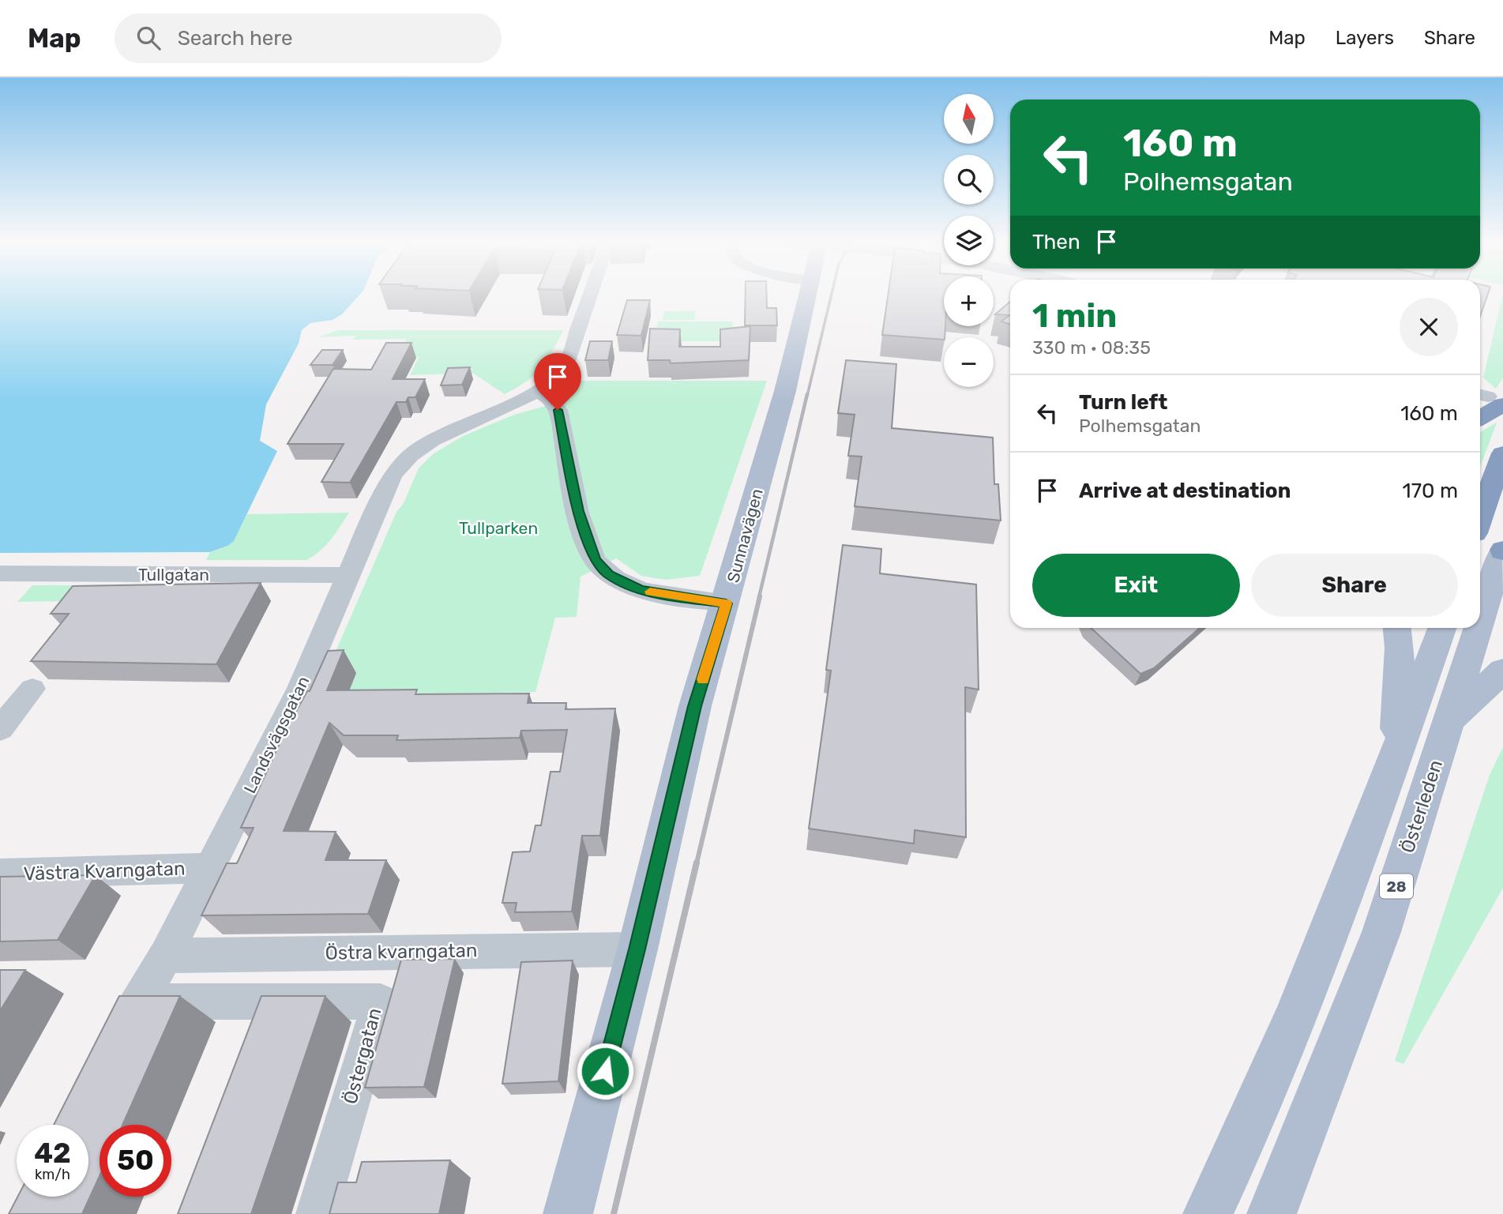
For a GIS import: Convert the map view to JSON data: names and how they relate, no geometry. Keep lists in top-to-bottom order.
{
  "streets": {
    "main road": ["Sunnavägen", "Österleden", "28"],
    "street": [
      "Tullgatan",
      "Landsvägsgatan",
      "Västra Kvarngatan",
      "Östra kvarngatan",
      "Östergatan"
    ]
  },
  "crossings": [
    ["Sunnavägen", "Östra kvarngatan"],
    ["Tullgatan", "Landsvägsgatan"],
    ["Landsvägsgatan", "Västra Kvarngatan"],
    ["Landsvägsgatan", "Östra kvarngatan"],
    ["Landsvägsgatan", "Östergatan"]
  ],
  "parks": ["Tullparken"],
  "north": "top",
  "page": {
    "header": "Map",
    "search": "Search here",
    "nav": ["Map", "Layers", "Share"],
    "map_buttons": ["+", "−"],
    "turn": ["160 m", "Polhemsgatan"],
    "then": "Then",
    "heading": ["1 min", "330 m · 08:35"],
    "list": [
      {
        "name": "Turn left",
        "note": "Polhemsgatan",
        "value": "160 m"
      },
      {
        "name": "Arrive at destination",
        "value": "170 m"
      }
    ],
    "buttons": ["Exit", "Share"],
    "speed": "42 km/h",
    "limit": "50"
  }
}
